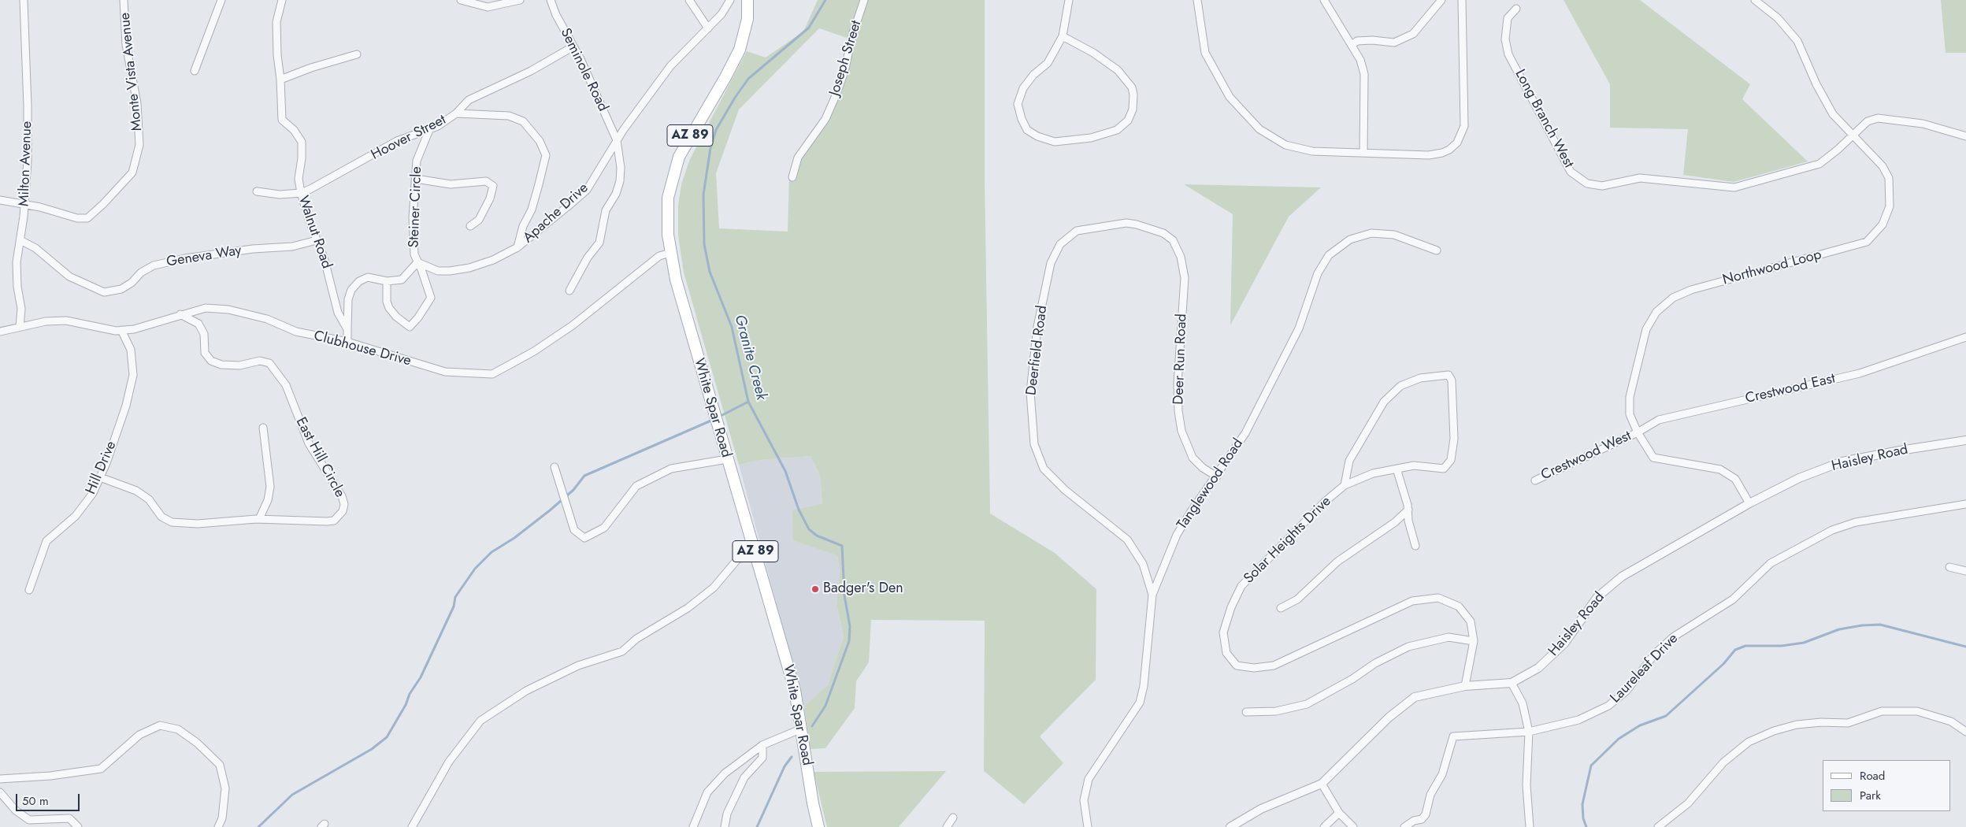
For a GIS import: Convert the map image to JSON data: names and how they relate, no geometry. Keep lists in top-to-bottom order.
{
  "streets": {
    "main road": ["AZ 89", "White Spar Road"],
    "street": [
      "Joseph Street",
      "Seminole Road",
      "Monte Vista Avenue",
      "Long Branch West",
      "Hoover Street",
      "Milton Avenue",
      "Steiner Circle",
      "Apache Drive",
      "Walnut Road",
      "Geneva Way",
      "Northwood Loop",
      "Clubhouse Drive",
      "Deerfield Road",
      "Deer Run Road",
      "Crestwood East",
      "Crestwood West",
      "East Hill Circle",
      "Haisley Road",
      "Hill Drive",
      "Tanglewood Road",
      "Solar Heights Drive",
      "Laureleaf Drive"
    ]
  },
  "crossings": [
    ["Seminole Road", "Hoover Street"],
    ["Seminole Road", "Apache Drive"],
    ["Monte Vista Avenue", "Milton Avenue"],
    ["Long Branch West", "Northwood Loop"],
    ["Hoover Street", "Steiner Circle"],
    ["Hoover Street", "Walnut Road"],
    ["Milton Avenue", "Geneva Way"],
    ["Milton Avenue", "Clubhouse Drive"],
    ["Steiner Circle", "Apache Drive"],
    ["Walnut Road", "Geneva Way"],
    ["Walnut Road", "Clubhouse Drive"],
    ["Northwood Loop", "Crestwood East"],
    ["Northwood Loop", "Crestwood West"],
    ["Northwood Loop", "Haisley Road"],
    ["Clubhouse Drive", "White Spar Road"],
    ["Clubhouse Drive", "East Hill Circle"],
    ["Clubhouse Drive", "Hill Drive"],
    ["Deerfield Road", "Deer Run Road"],
    ["Deerfield Road", "Tanglewood Road"],
    ["Deer Run Road", "Tanglewood Road"],
    ["Crestwood East", "Crestwood West"],
    ["East Hill Circle", "Hill Drive"],
    ["Haisley Road", "Solar Heights Drive"]
  ],
  "water": ["Granite Creek"],
  "places": ["Badger's Den"],
  "legend": ["Road", "Park"],
  "scale_bar": "50 m"
}
